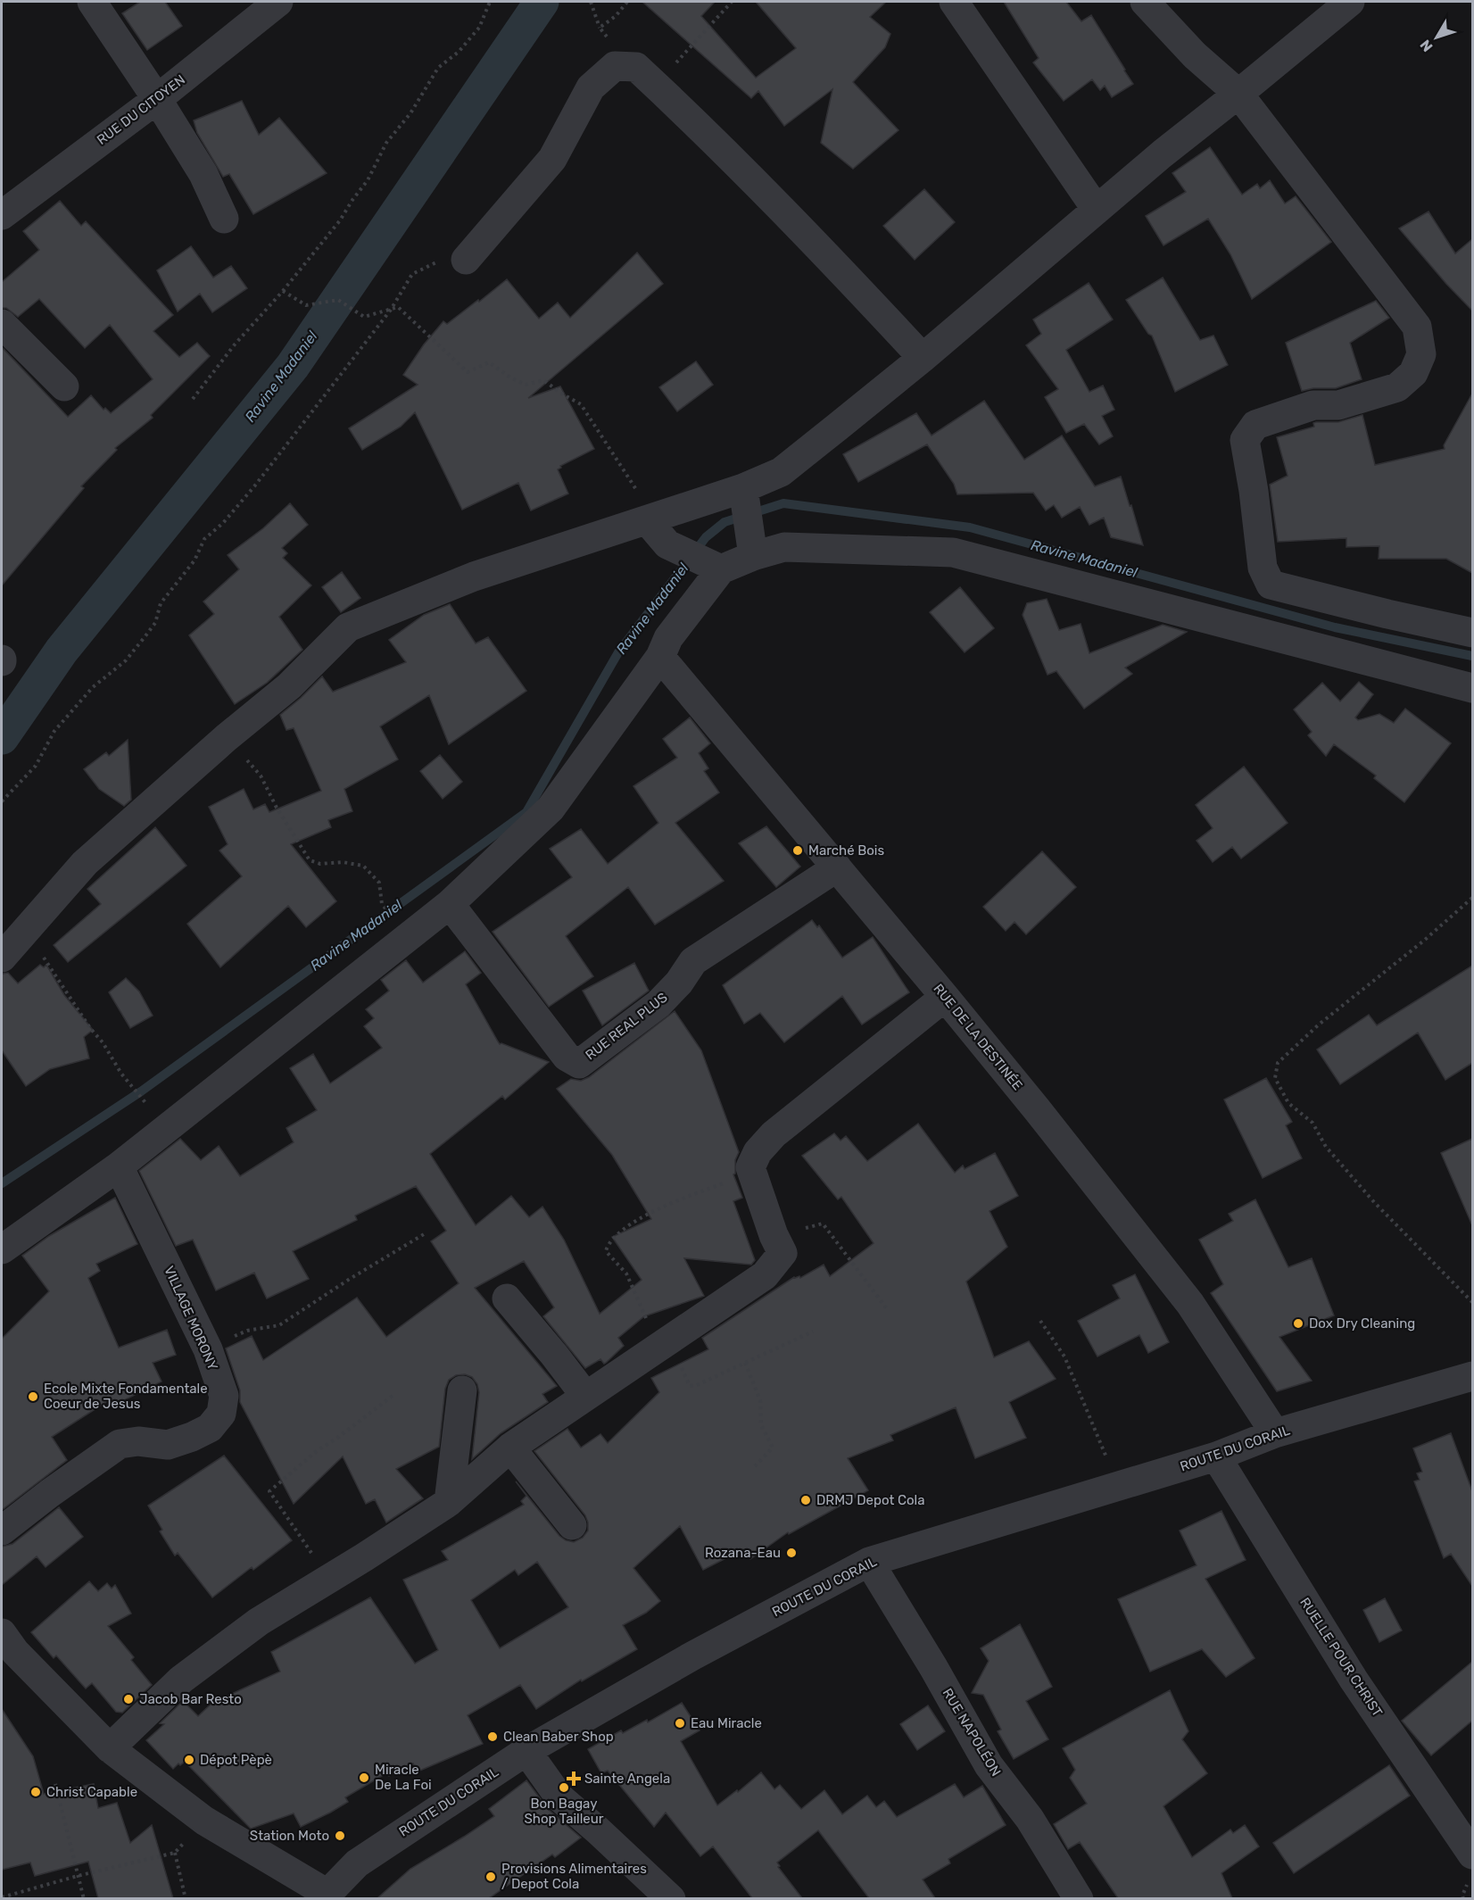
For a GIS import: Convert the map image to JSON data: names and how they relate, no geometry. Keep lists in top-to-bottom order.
{
  "streets": {
    "street": [
      "RUE DU CITOYEN",
      "RUE REAL PLUS",
      "RUE DE LA DESTINÉE",
      "VILLAGE MORONY",
      "ROUTE DU CORAIL",
      "RUELLE POUR CHRIST",
      "RUE NAPOLÉON"
    ]
  },
  "crossings": [
    ["RUE REAL PLUS", "RUE DE LA DESTINÉE"],
    ["RUE DE LA DESTINÉE", "ROUTE DU CORAIL"],
    ["ROUTE DU CORAIL", "RUELLE POUR CHRIST"],
    ["ROUTE DU CORAIL", "RUE NAPOLÉON"]
  ],
  "water": ["Ravine Madaniel"],
  "places": {
    "other": [
      "Marché Bois",
      "Dox Dry Cleaning",
      "Ecole Mixte Fondamentale Coeur de Jesus",
      "DRMJ Depot Cola",
      "Rozana-Eau",
      "Jacob Bar Resto",
      "Eau Miracle",
      "Clean Baber Shop",
      "Dépot Pèpè",
      "Miracle De La Foi",
      "Bon Bagay Shop Tailleur",
      "Christ Capable",
      "Station Moto",
      "Provisions Alimentaires / Depot Cola"
    ],
    "health": ["Sainte Angela"]
  },
  "north": "bottom left"
}
